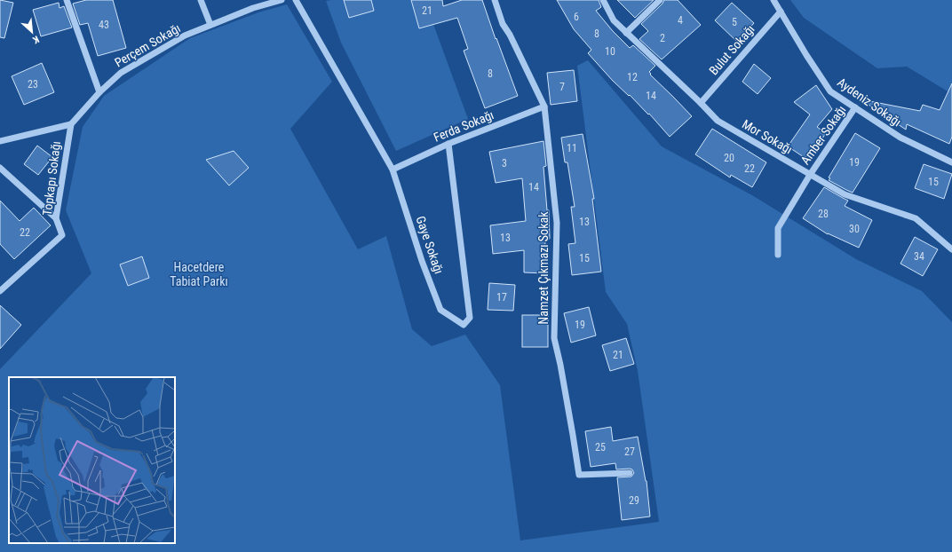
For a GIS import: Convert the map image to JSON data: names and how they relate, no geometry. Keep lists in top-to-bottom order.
{
  "streets": {
    "street": [
      "Perçem Sokağı",
      "Bulut Sokağı",
      "Aydeniz Sokağı",
      "Ferda Sokağı",
      "Amber Sokağı",
      "Mor Sokağı",
      "Topkapı Sokağı",
      "Gaye Sokağı",
      "Namzet Çıkmazı Sokak"
    ]
  },
  "crossings": [
    ["Perçem Sokağı", "Topkapı Sokağı"],
    ["Bulut Sokağı", "Aydeniz Sokağı"],
    ["Bulut Sokağı", "Mor Sokağı"],
    ["Aydeniz Sokağı", "Amber Sokağı"],
    ["Ferda Sokağı", "Gaye Sokağı"],
    ["Ferda Sokağı", "Namzet Çıkmazı Sokak"],
    ["Amber Sokağı", "Mor Sokağı"]
  ],
  "parks": ["Hacetdere Tabiat Parkı"],
  "house_numbers": [
    "21",
    "6",
    "4",
    "5",
    "43",
    "8",
    "2",
    "10",
    "8",
    "12",
    "23",
    "7",
    "14",
    "11",
    "20",
    "19",
    "3",
    "22",
    "15",
    "14",
    "28",
    "13",
    "30",
    "22",
    "13",
    "34",
    "15",
    "17",
    "19",
    "21",
    "25",
    "27",
    "29"
  ],
  "north": "bottom right"
}
